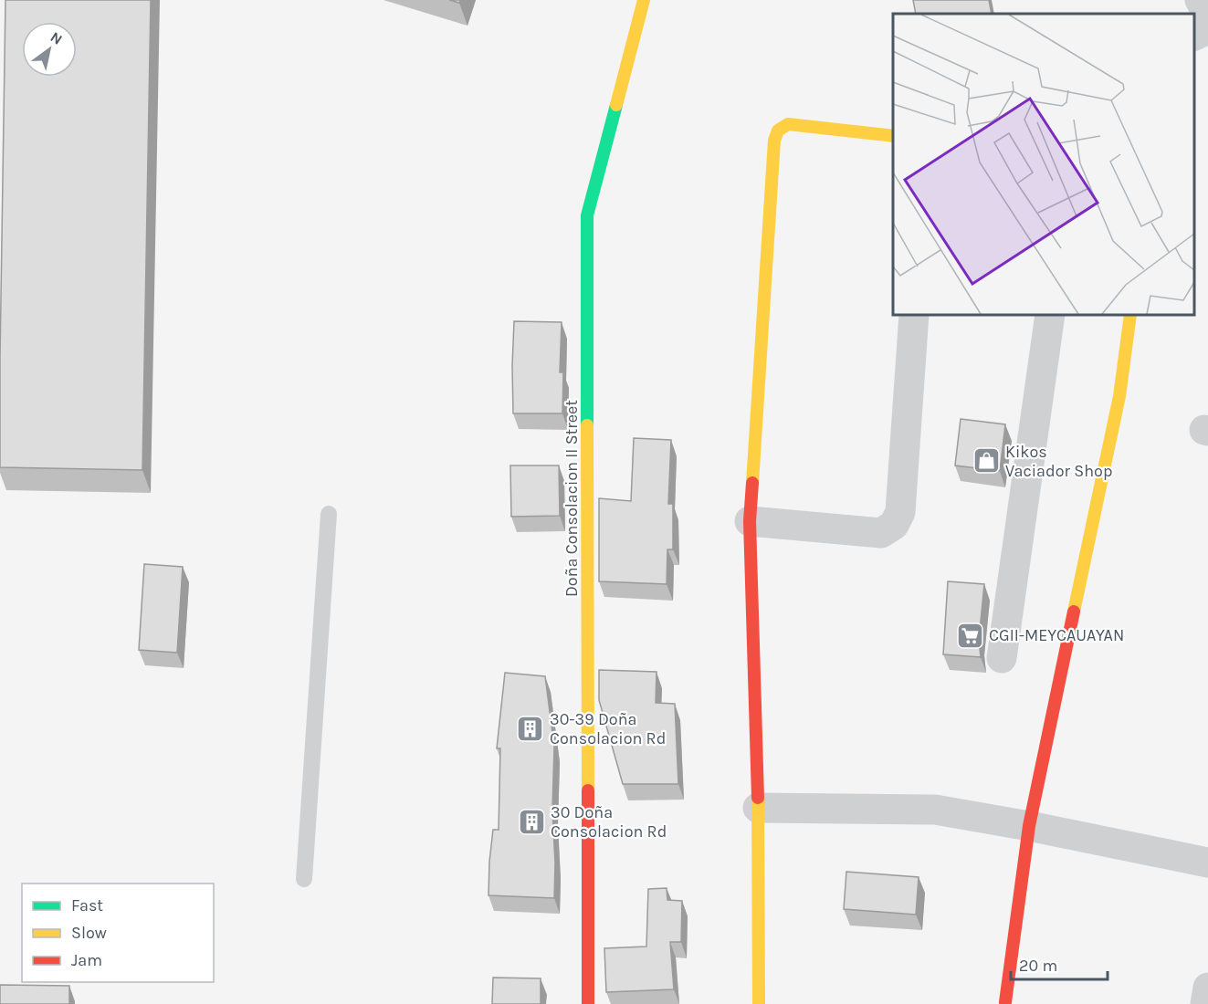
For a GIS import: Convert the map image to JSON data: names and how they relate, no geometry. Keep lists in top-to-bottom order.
{
  "streets": {
    "street": ["Doña Consolacion II Street"]
  },
  "places": {
    "shop": ["Kikos Vaciador Shop"],
    "supermarket": ["CGII-MEYCAUAYAN"],
    "building": ["30-39 Doña Consolacion Rd", "30 Doña Consolacion Rd"]
  },
  "legend": ["Fast", "Slow", "Jam"],
  "scale_bar": "20 m",
  "north": "top right"
}
